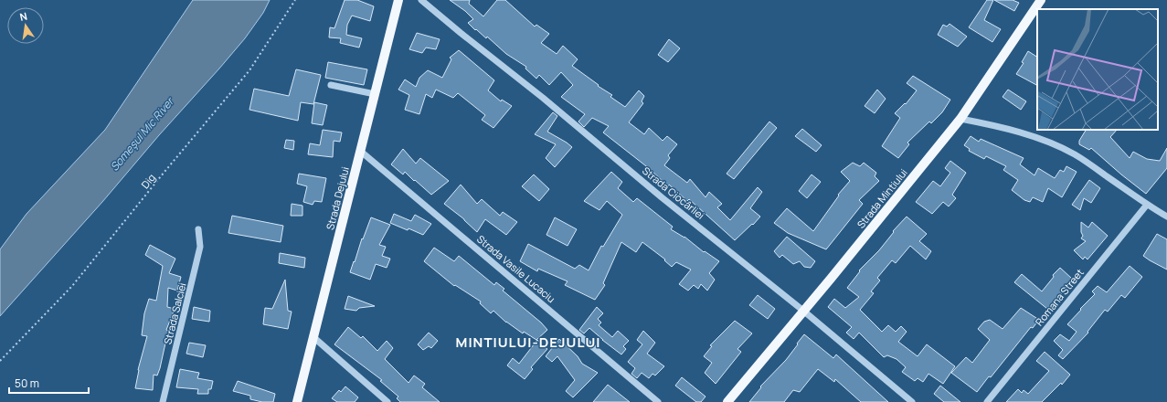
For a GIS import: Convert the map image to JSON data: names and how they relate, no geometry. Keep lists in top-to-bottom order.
{
  "streets": {
    "main road": ["Strada Dejului", "Strada Mintiului"],
    "street": [
      "Strada Ciocârliei",
      "Strada Vasile Lucaciu",
      "Romana Street",
      "Strada Salciei"
    ],
    "path": ["Dig"]
  },
  "crossings": [
    ["Strada Ciocârliei", "Strada Mintiului"],
    ["Strada Dejului", "Strada Vasile Lucaciu"]
  ],
  "districts": ["MINTIULUI-DEJULUI"],
  "water": ["Someşul Mic River"],
  "scale_bar": "50 m",
  "north": "top"
}
